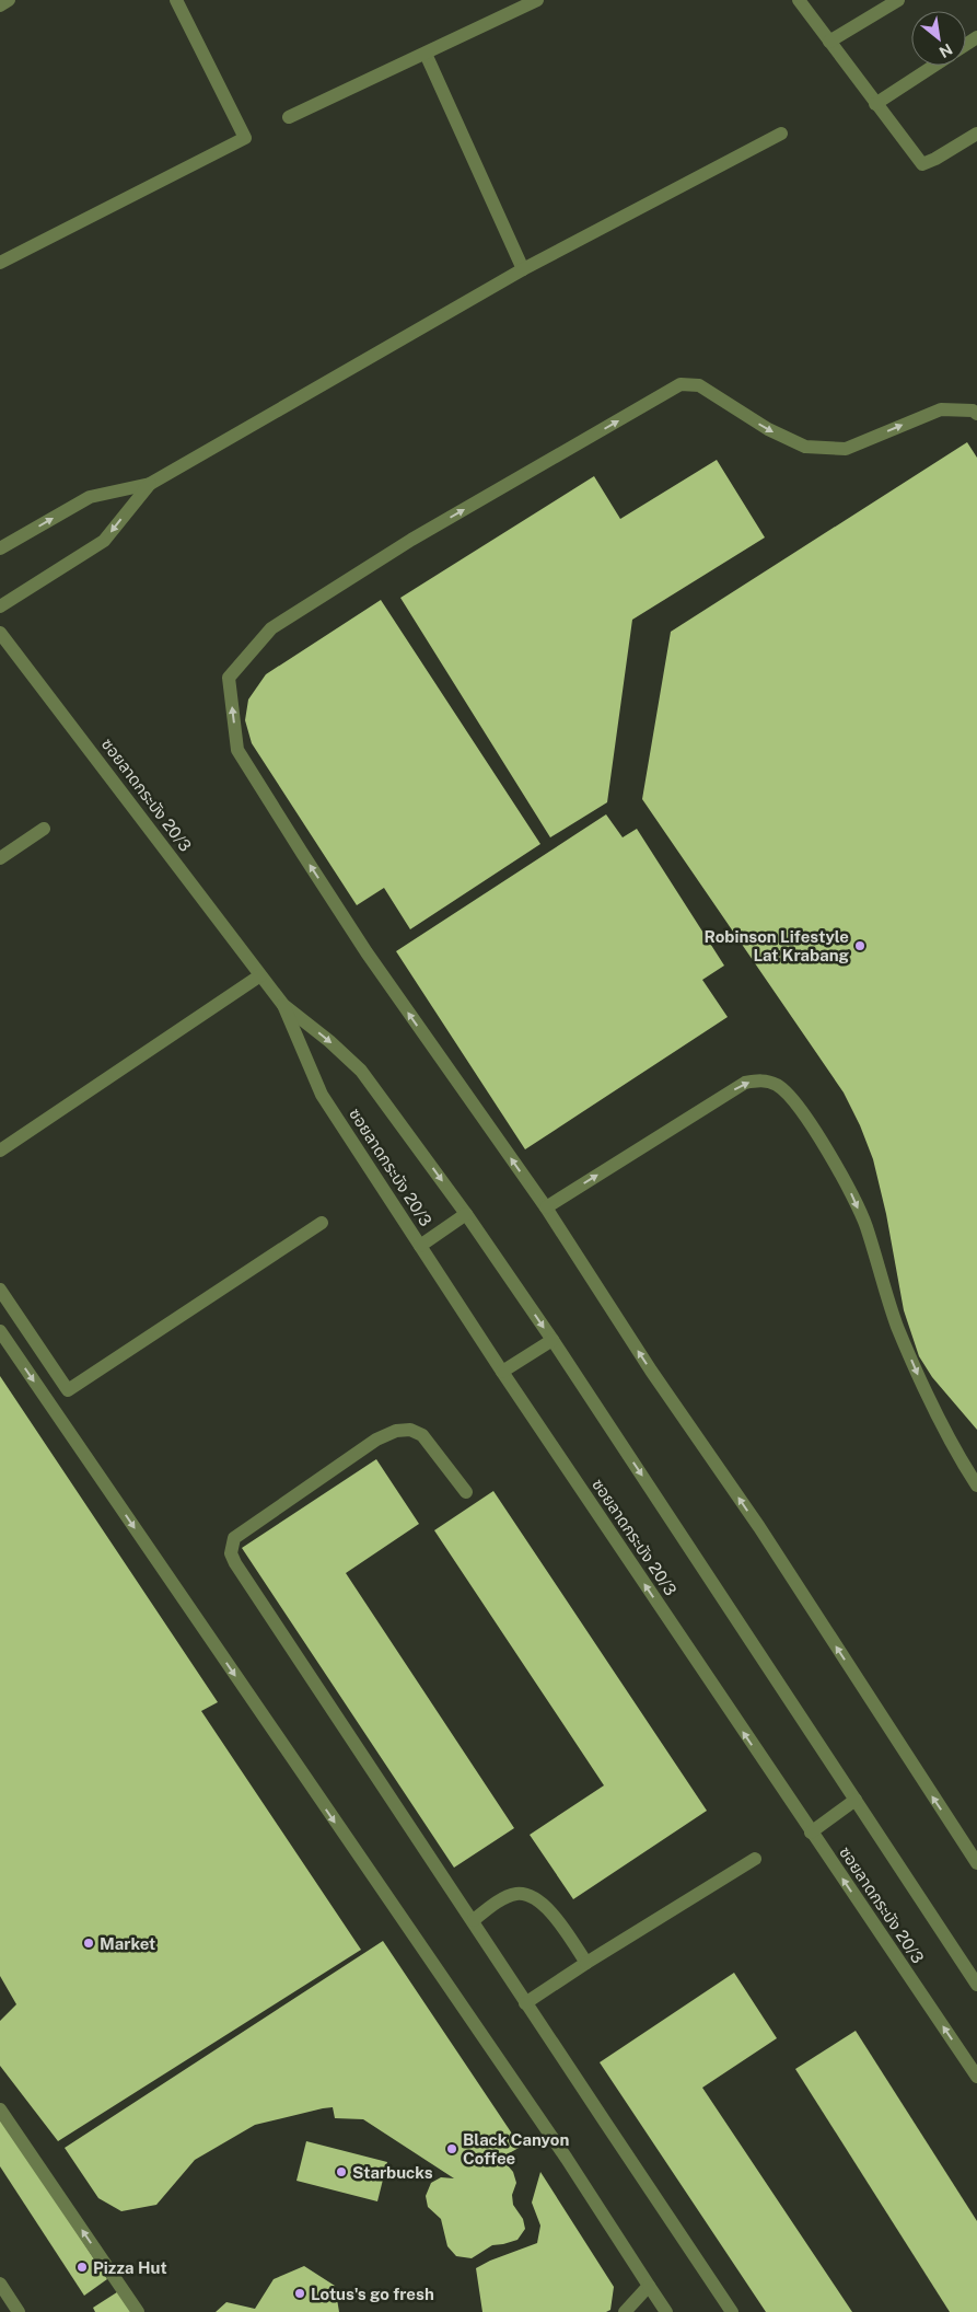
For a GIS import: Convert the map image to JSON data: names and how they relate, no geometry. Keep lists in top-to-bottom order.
{
  "streets": {
    "street": ["ซอยลาดกระบัง 20/3"]
  },
  "places": [
    "Robinson Lifestyle Lat Krabang",
    "Market",
    "Black Canyon Coffee",
    "Starbucks",
    "Pizza Hut",
    "Lotus's go fresh"
  ],
  "north": "bottom right"
}
